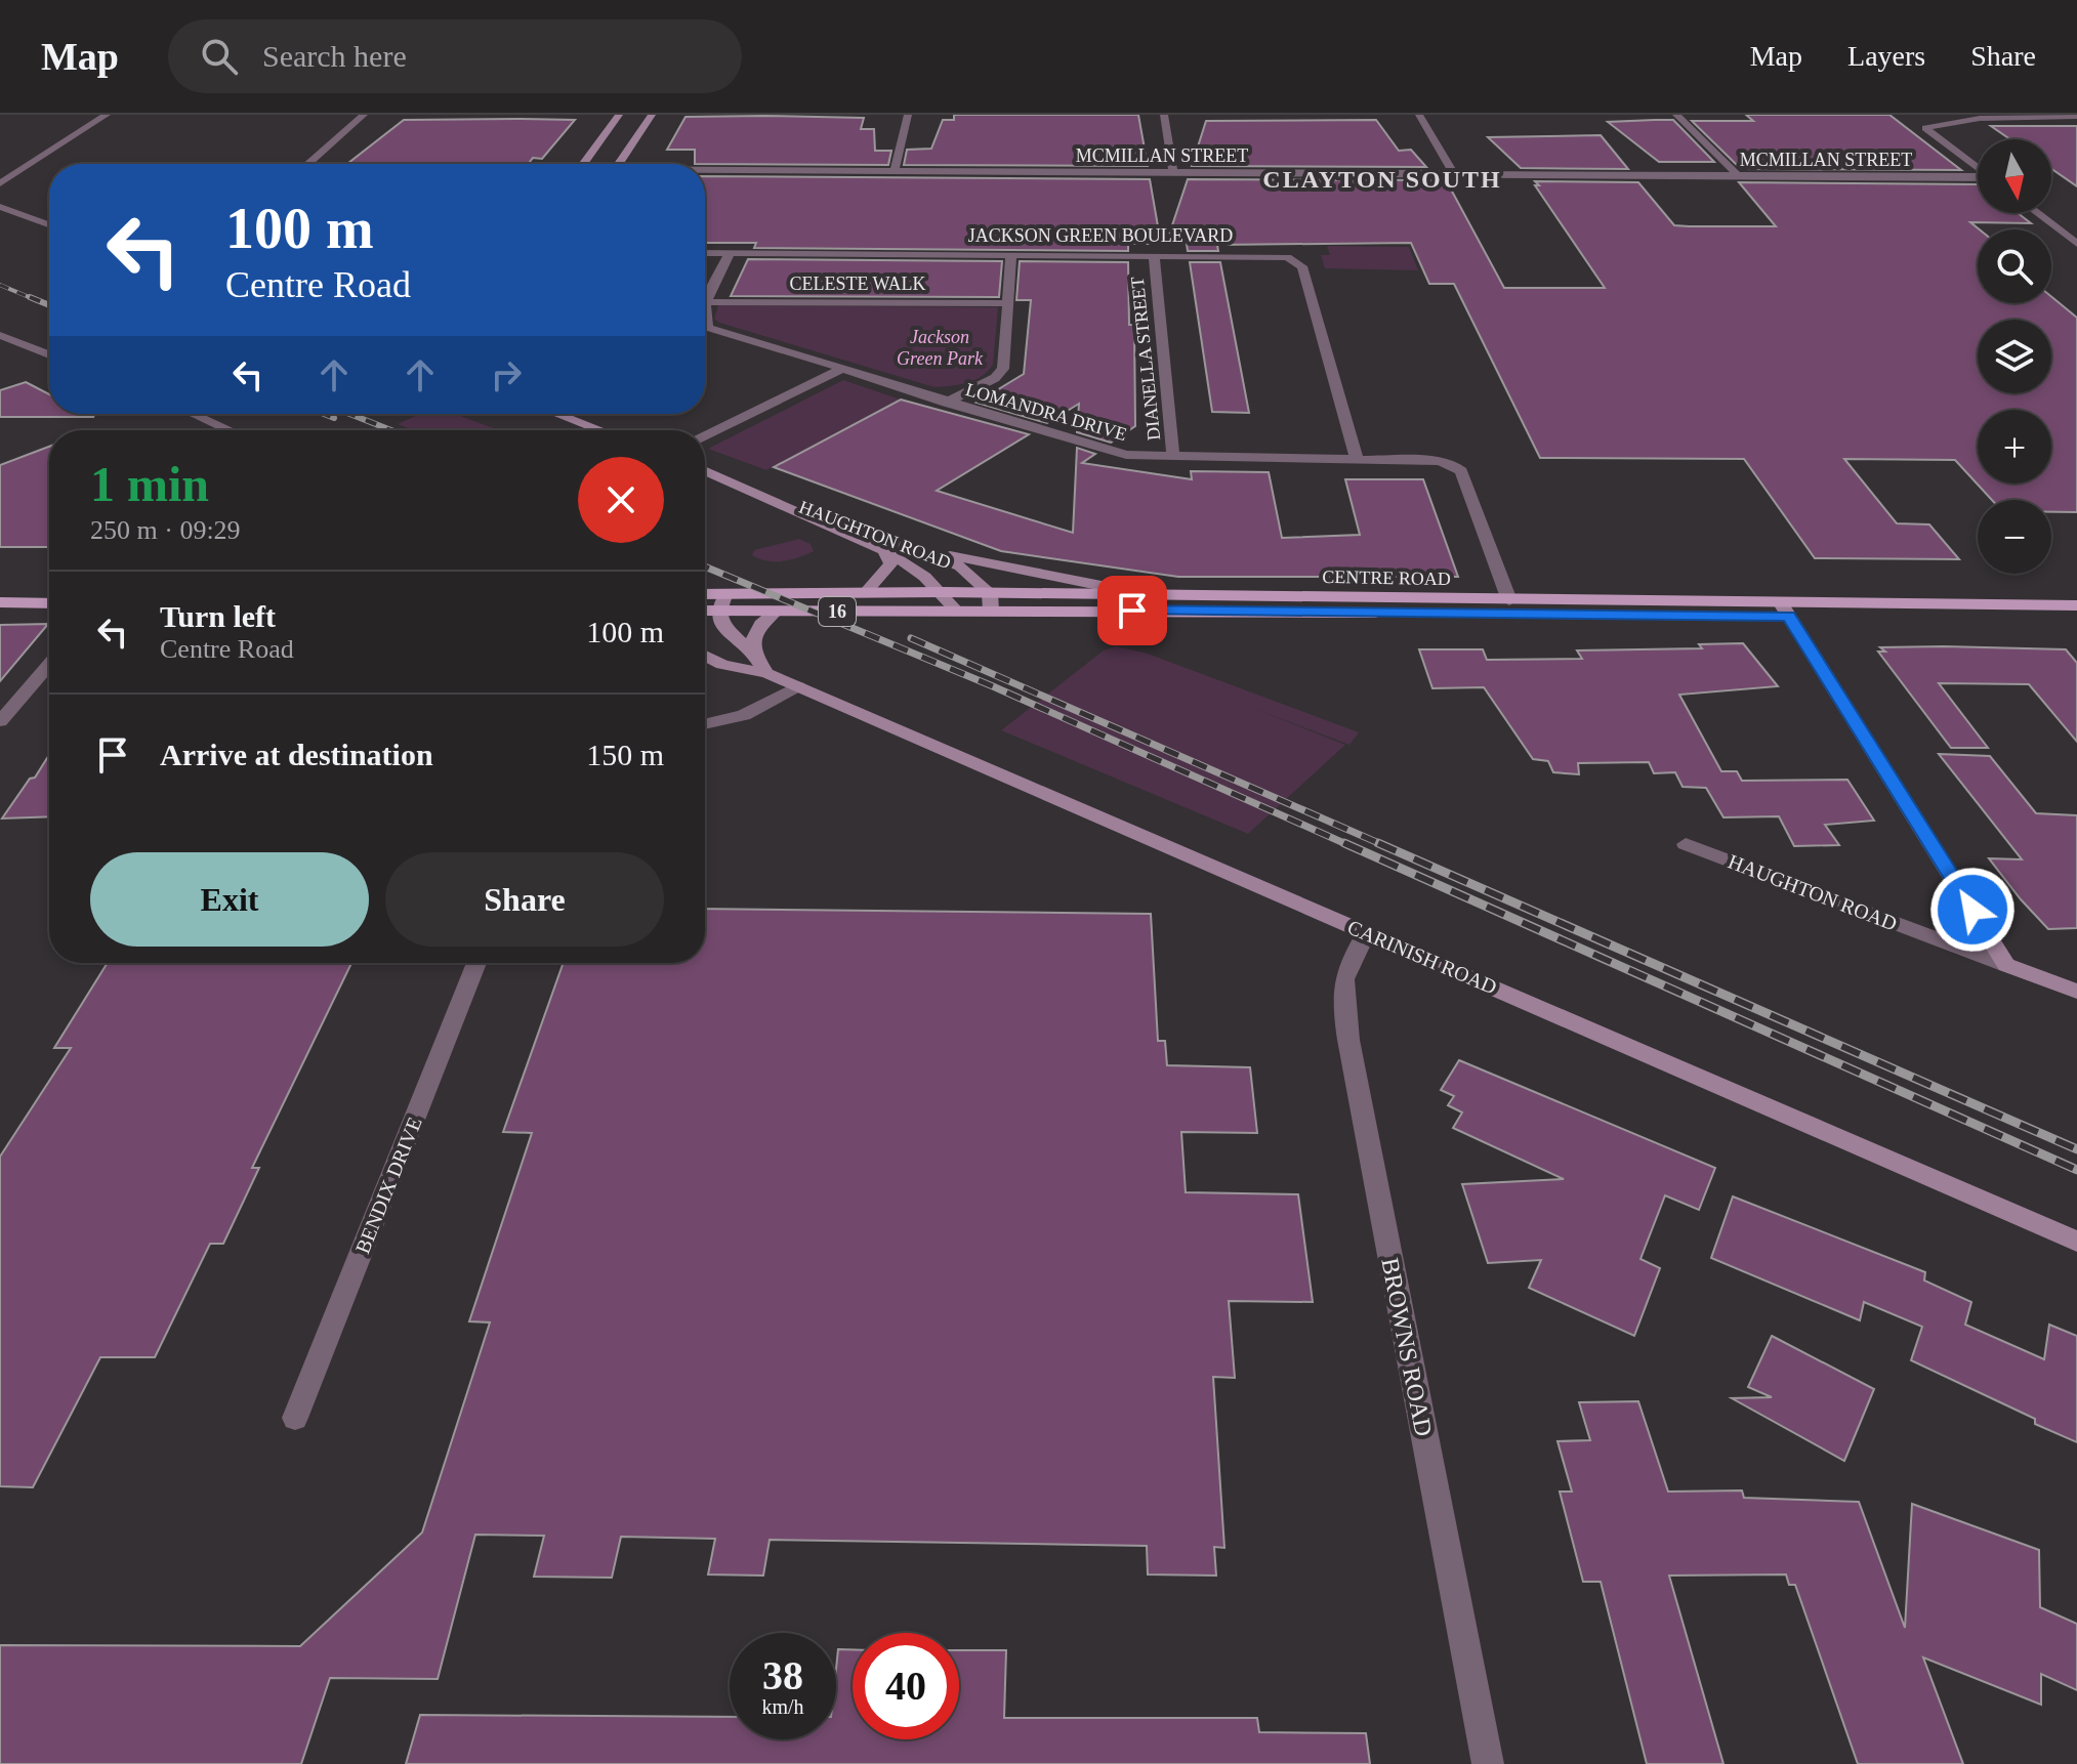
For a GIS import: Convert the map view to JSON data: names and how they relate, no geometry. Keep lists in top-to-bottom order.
{
  "streets": {
    "main road": [
      "HAUGHTON ROAD",
      "CENTRE ROAD",
      "16",
      "CARINISH ROAD"
    ],
    "street": [
      "MCMILLAN STREET",
      "JACKSON GREEN BOULEVARD",
      "CELESTE WALK",
      "DIANELLA STREET",
      "LOMANDRA DRIVE",
      "BENDIX DRIVE",
      "BROWNS ROAD"
    ]
  },
  "crossings": [
    ["JACKSON GREEN BOULEVARD", "DIANELLA STREET"],
    ["JACKSON GREEN BOULEVARD", "LOMANDRA DRIVE"],
    ["CELESTE WALK", "LOMANDRA DRIVE"],
    ["DIANELLA STREET", "LOMANDRA DRIVE"],
    ["LOMANDRA DRIVE", "CENTRE ROAD"],
    ["HAUGHTON ROAD", "CENTRE ROAD"],
    ["CARINISH ROAD", "BROWNS ROAD"]
  ],
  "districts": ["CLAYTON SOUTH"],
  "parks": ["Jackson Green Park"],
  "north": "bottom",
  "page": {
    "header": "Map",
    "search": "Search here",
    "nav": ["Map", "Layers", "Share"],
    "map_buttons": ["+", "−"],
    "turn": ["100 m", "Centre Road"],
    "heading": ["1 min", "250 m · 09:29"],
    "list": [
      {
        "name": "Turn left",
        "note": "Centre Road",
        "value": "100 m"
      },
      {
        "name": "Arrive at destination",
        "value": "150 m"
      }
    ],
    "buttons": ["Exit", "Share"],
    "speed": "38 km/h",
    "limit": "40"
  }
}
